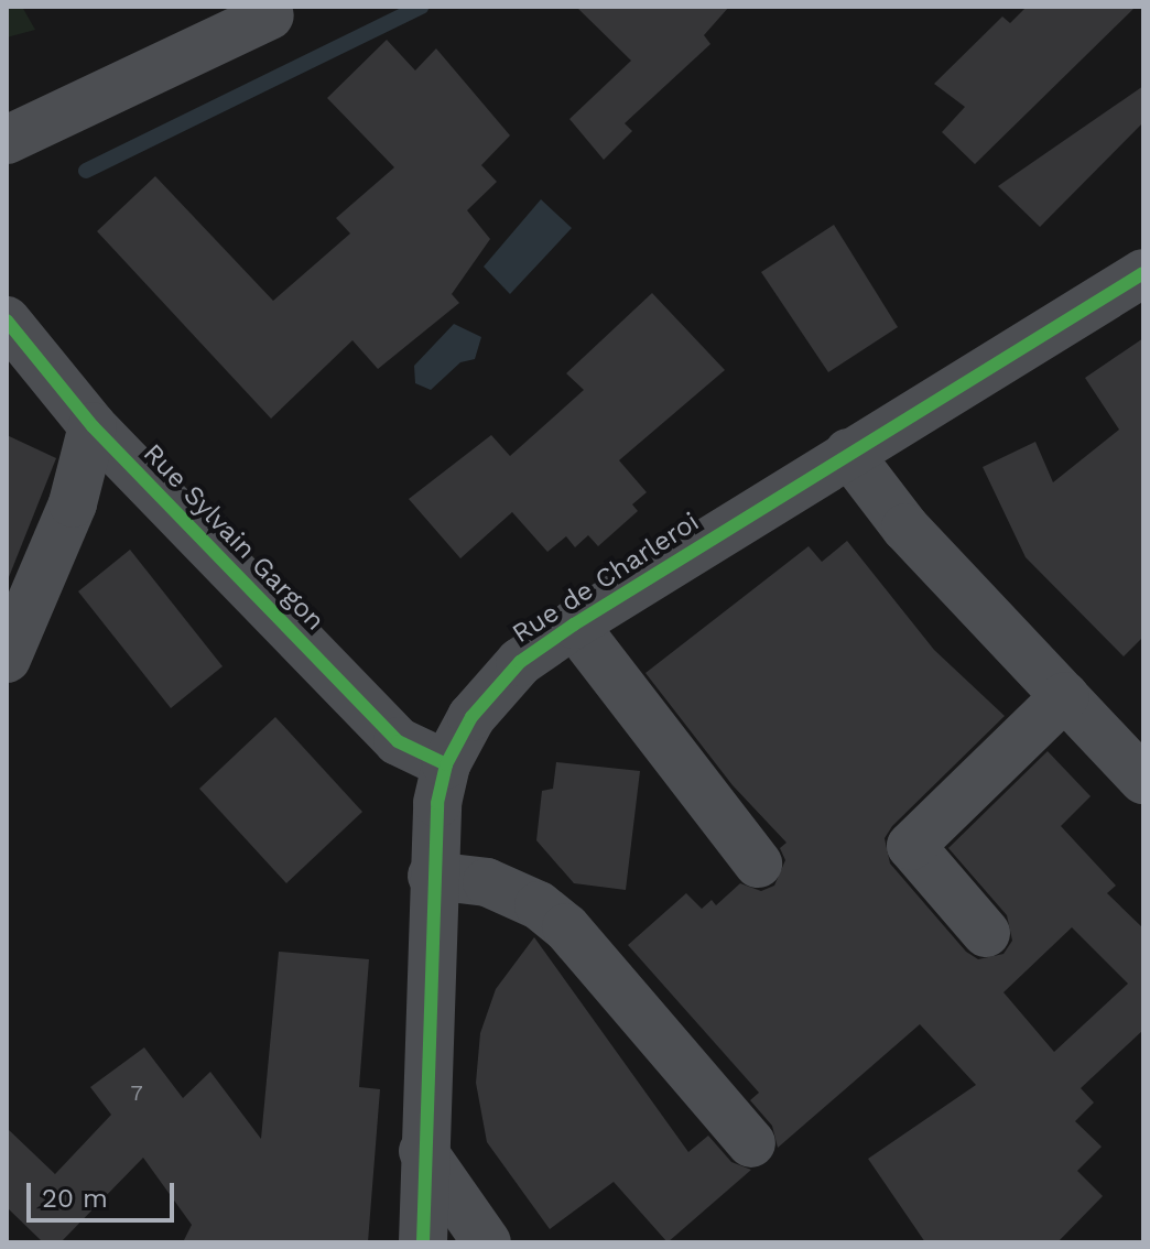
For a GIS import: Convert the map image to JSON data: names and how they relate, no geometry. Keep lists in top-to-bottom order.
{
  "streets": {
    "street": ["Rue Sylvain Gargon", "Rue de Charleroi"]
  },
  "crossings": [
    ["Rue Sylvain Gargon", "Rue de Charleroi"]
  ],
  "house_numbers": ["7"],
  "scale_bar": "20 m"
}
